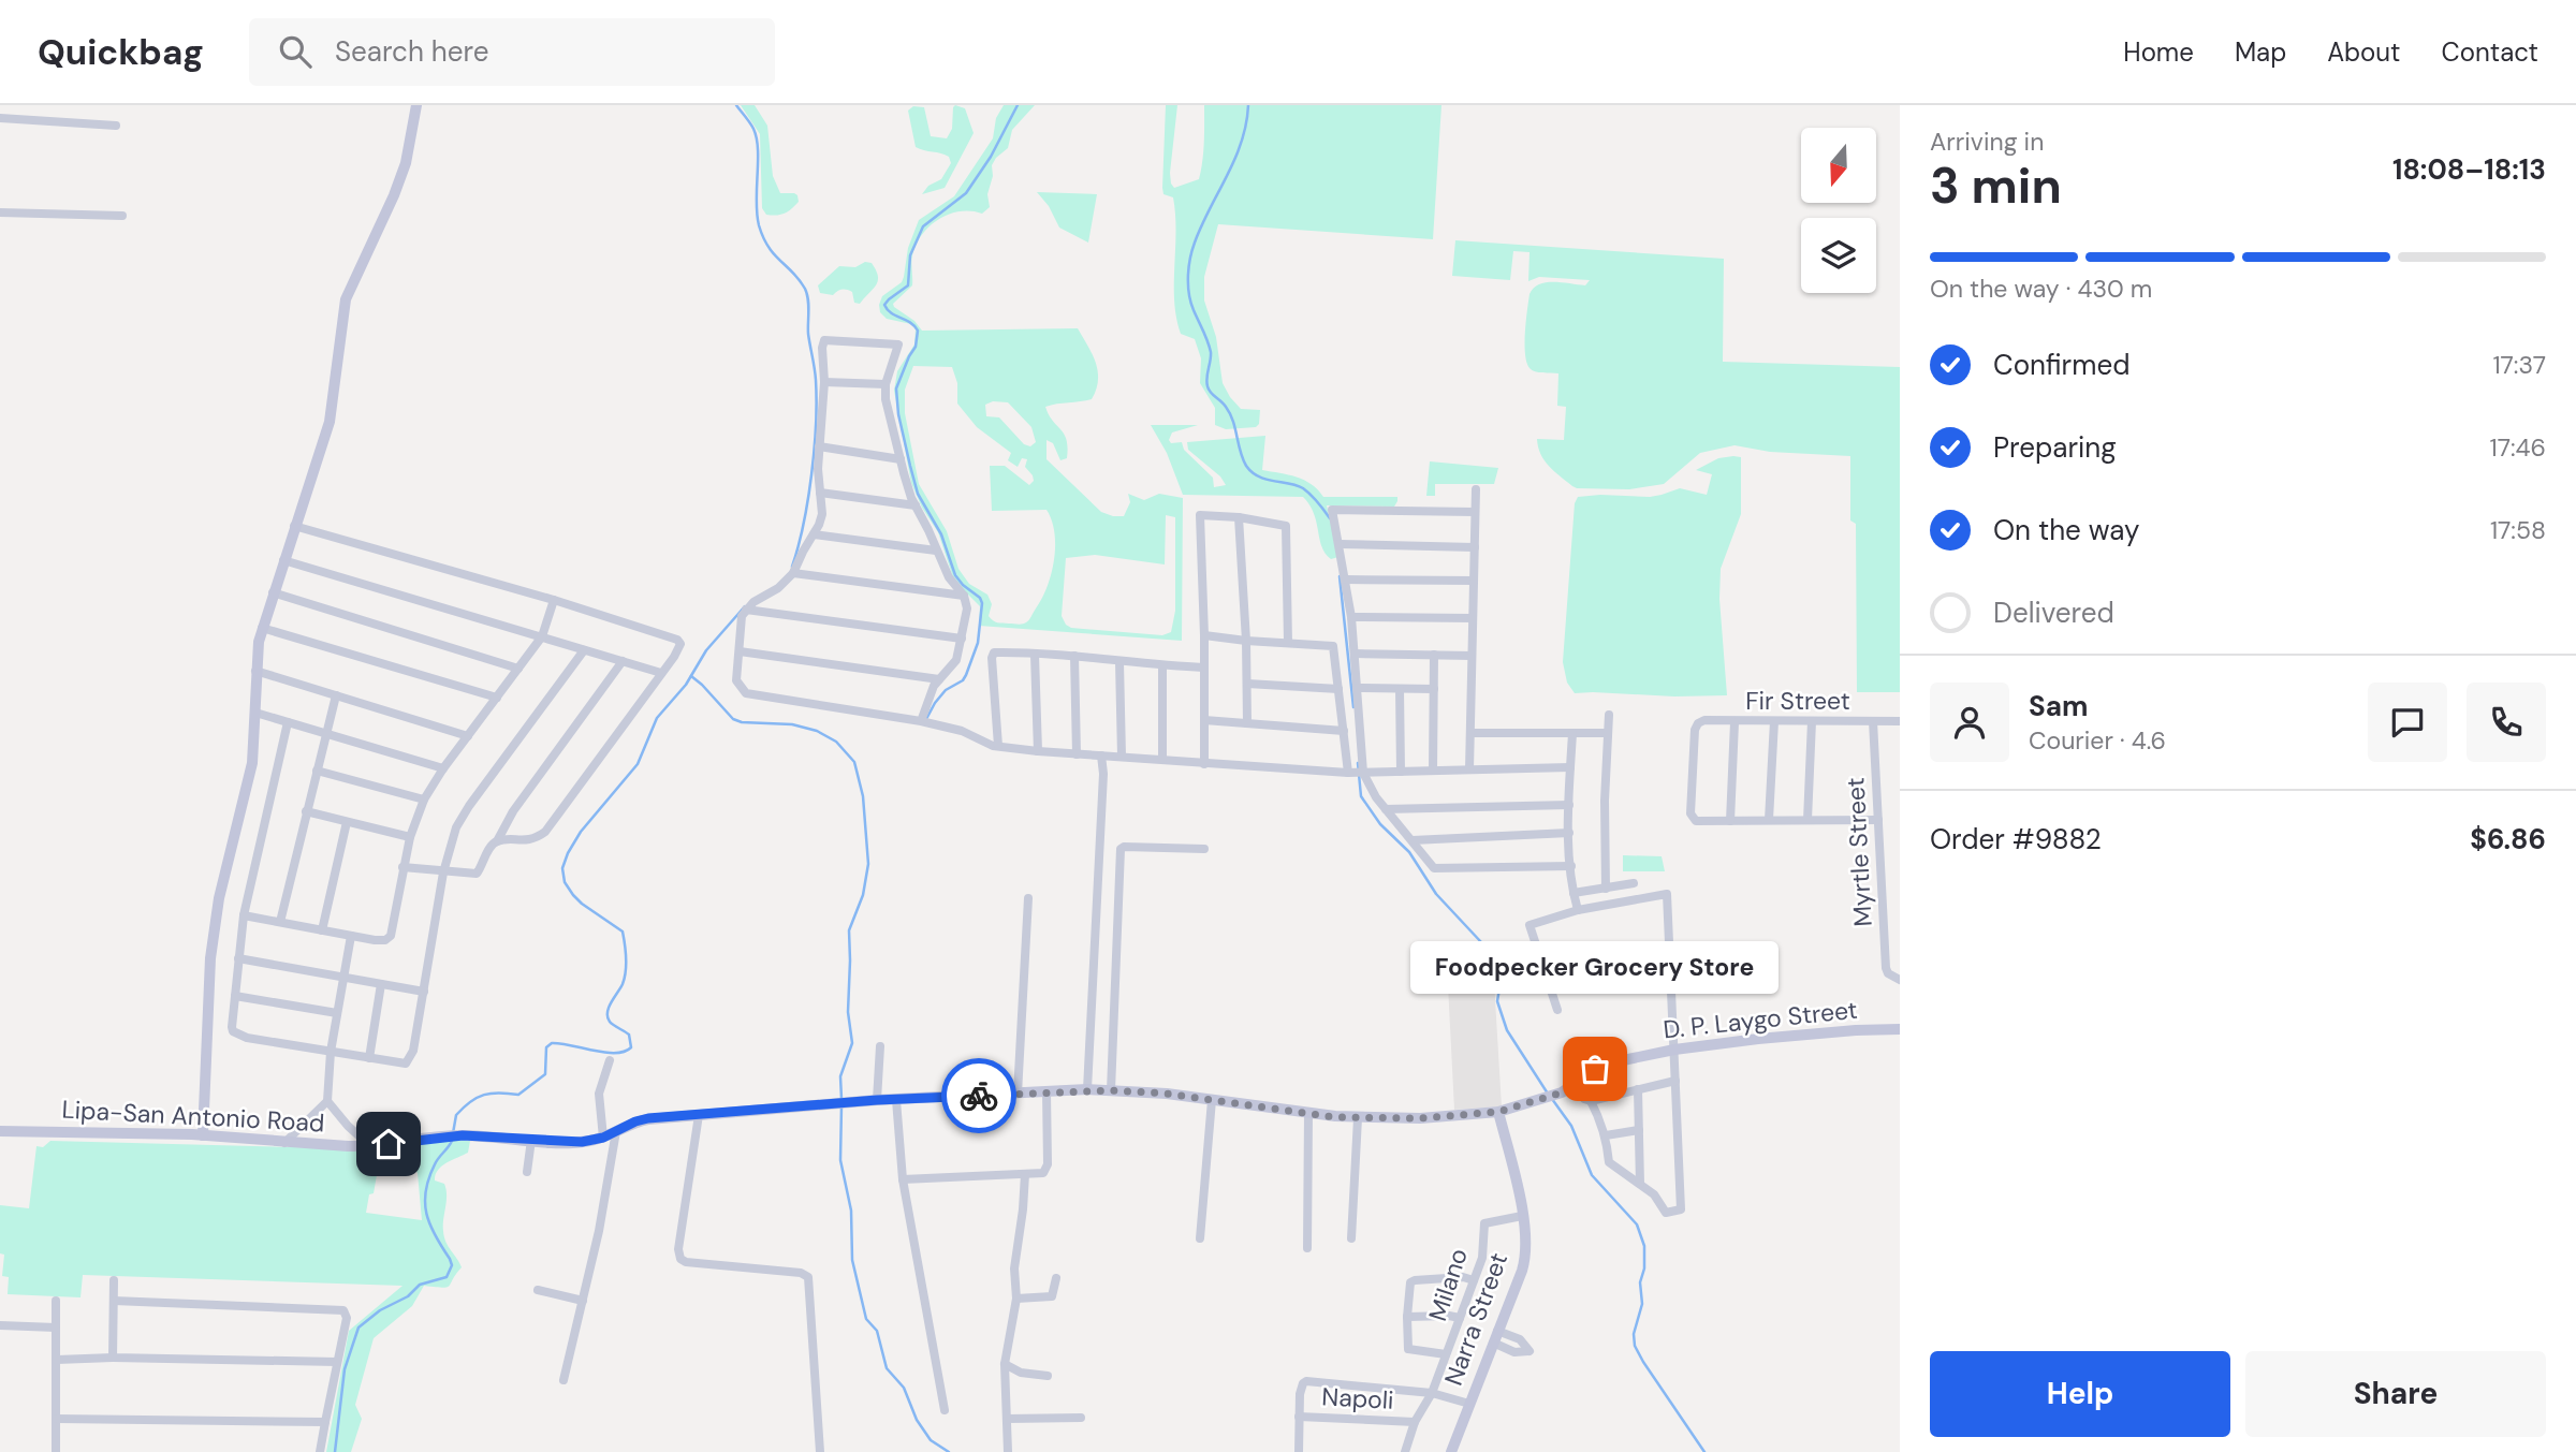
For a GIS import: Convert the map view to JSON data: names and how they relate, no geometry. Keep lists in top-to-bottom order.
{
  "streets": {
    "main road": ["D. P. Laygo Street", "Lipa-San Antonio Road", "Narra Street"],
    "street": [
      "Fir Street",
      "Myrtle Street",
      "Milano",
      "Napoli"
    ]
  },
  "crossings": [
    ["Fir Street", "Myrtle Street"],
    ["D. P. Laygo Street", "Lipa-San Antonio Road"],
    ["Lipa-San Antonio Road", "Narra Street"],
    ["Milano", "Narra Street"],
    ["Milano", "Napoli"]
  ],
  "places": ["Foodpecker Grocery Store"],
  "north": "bottom",
  "page": {
    "header": "Quickbag",
    "search": "Search here",
    "nav": [
      "Home",
      "Map",
      "About",
      "Contact"
    ],
    "heading": ["3 min", "Arriving in", "18:08–18:13"],
    "panel": [
      "Sam",
      "Courier · 4.6",
      "Order #9882",
      "$6.86"
    ],
    "bar": "On the way · 430 m",
    "list": [
      ["Confirmed", "17:37"],
      ["Preparing", "17:46"],
      ["On the way", "17:58"],
      "Delivered"
    ],
    "bubble": "Foodpecker Grocery Store",
    "buttons": ["Help", "Share"]
  }
}
